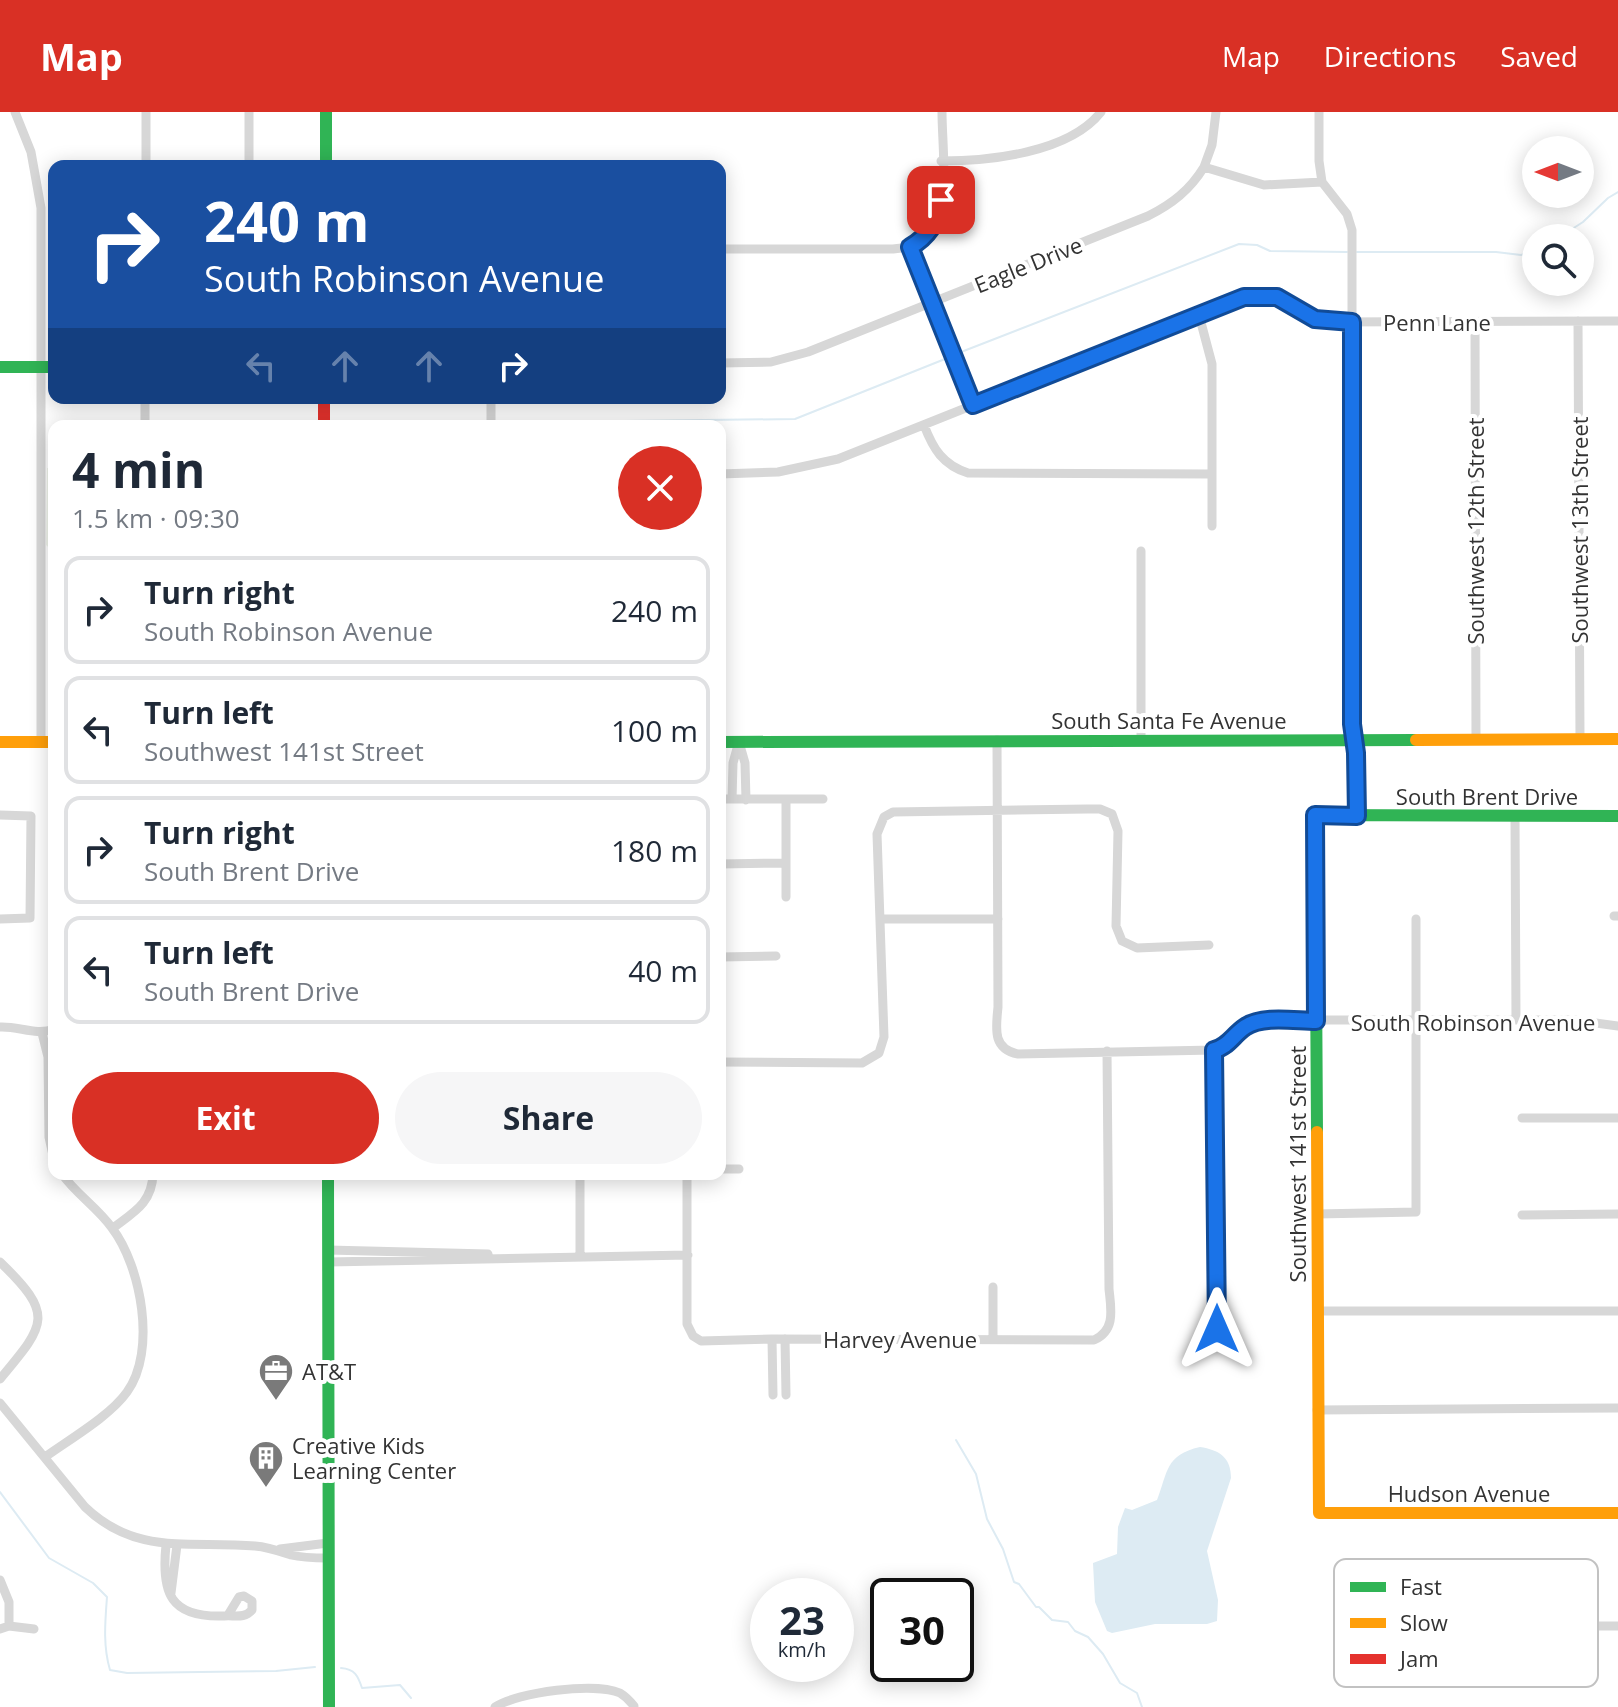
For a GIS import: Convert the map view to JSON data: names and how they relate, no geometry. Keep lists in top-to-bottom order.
{
  "streets": {
    "main road": [
      "South Santa Fe Avenue",
      "South Brent Drive",
      "Southwest 141st Street",
      "Hudson Avenue"
    ],
    "street": [
      "Eagle Drive",
      "Penn Lane",
      "Southwest 13th Street",
      "Southwest 12th Street",
      "South Robinson Avenue",
      "Harvey Avenue"
    ]
  },
  "crossings": [
    ["Penn Lane", "Southwest 13th Street"],
    ["Penn Lane", "Southwest 12th Street"],
    ["Southwest 13th Street", "South Santa Fe Avenue"],
    ["Southwest 12th Street", "South Santa Fe Avenue"],
    ["South Brent Drive", "Southwest 141st Street"],
    ["South Robinson Avenue", "Southwest 141st Street"],
    ["Southwest 141st Street", "Hudson Avenue"]
  ],
  "places": {
    "office": ["AT&T"],
    "building": ["Creative Kids Learning Center"]
  },
  "legend": ["Fast", "Slow", "Jam"],
  "north": "left",
  "page": {
    "header": "Map",
    "nav": ["Map", "Directions", "Saved"],
    "turn": ["240 m", "South Robinson Avenue"],
    "heading": ["4 min", "1.5 km · 09:30"],
    "list": [
      {
        "name": "Turn right",
        "note": "South Robinson Avenue",
        "value": "240 m"
      },
      {
        "name": "Turn left",
        "note": "Southwest 141st Street",
        "value": "100 m"
      },
      {
        "name": "Turn right",
        "note": "South Brent Drive",
        "value": "180 m"
      },
      {
        "name": "Turn left",
        "note": "South Brent Drive",
        "value": "40 m"
      }
    ],
    "buttons": ["Exit", "Share"],
    "speed": "23 km/h",
    "limit": "30"
  }
}
